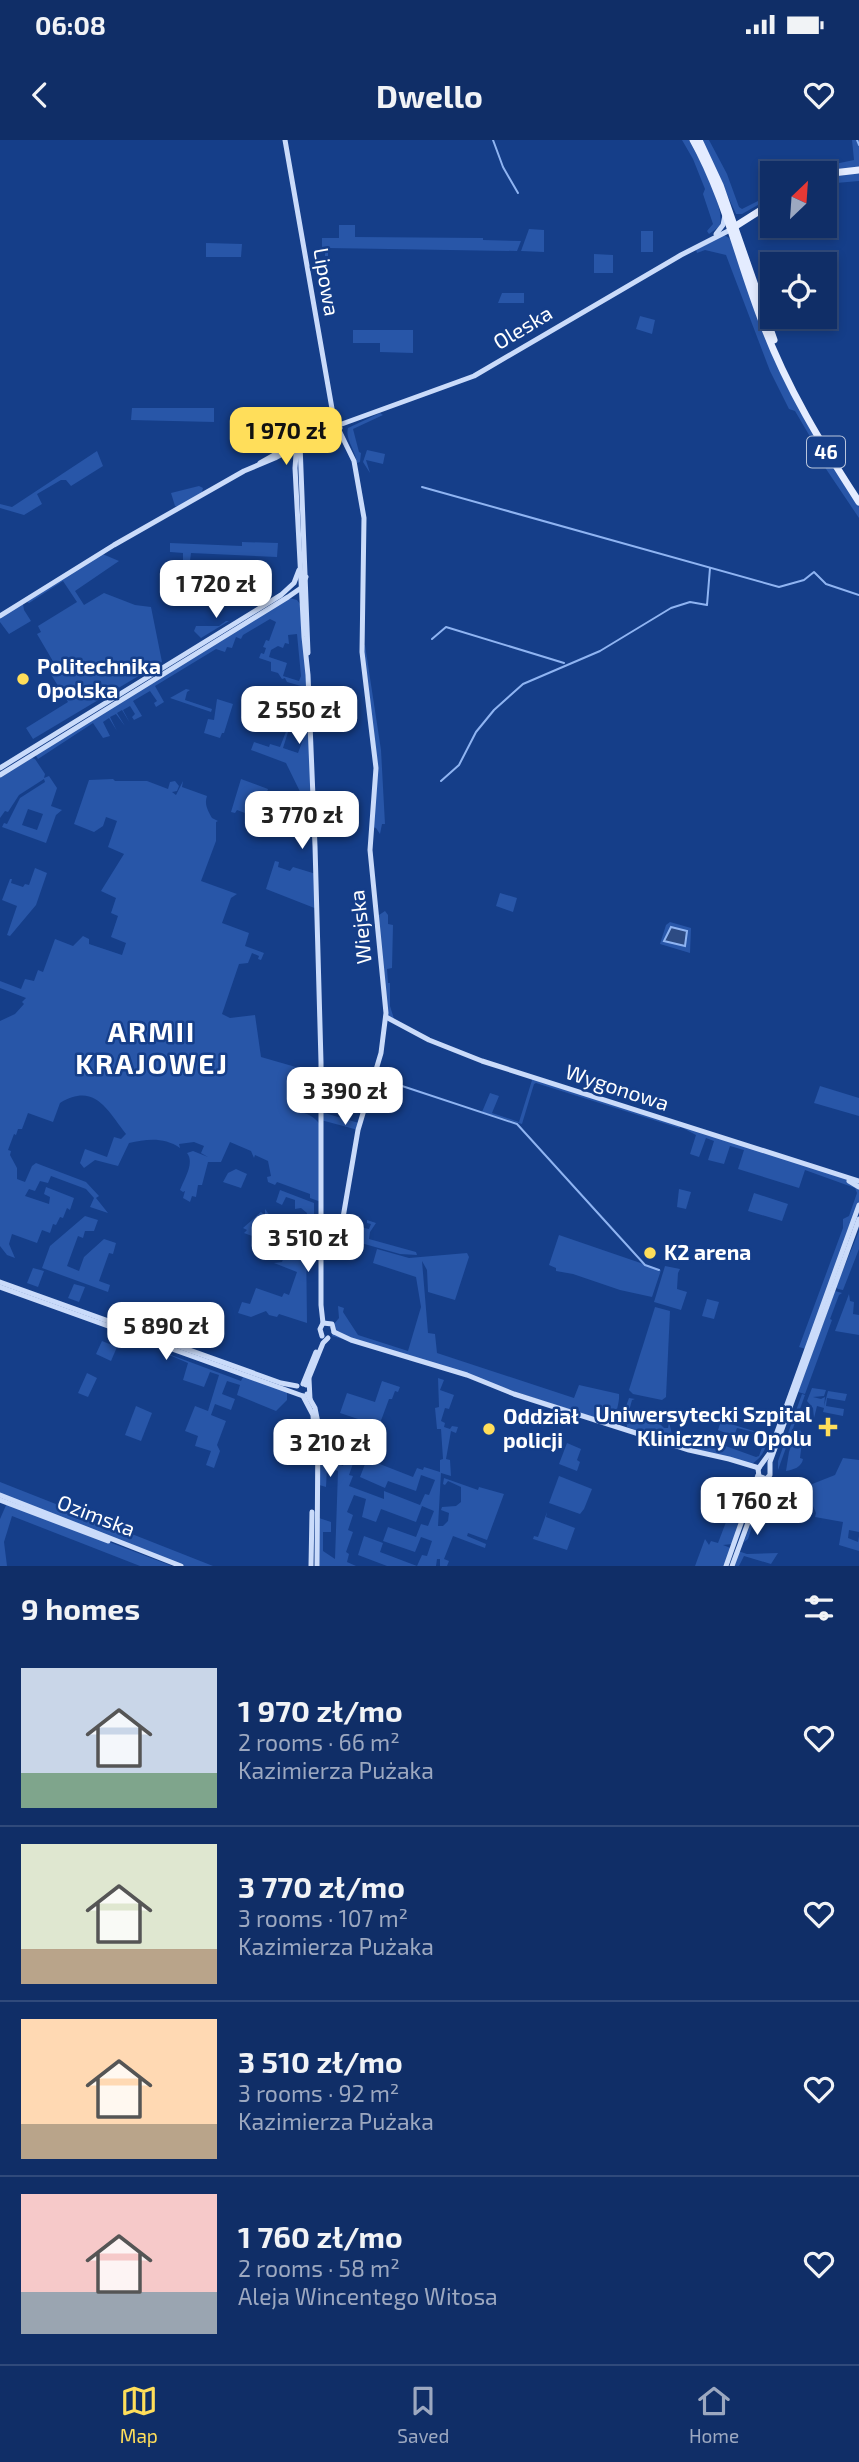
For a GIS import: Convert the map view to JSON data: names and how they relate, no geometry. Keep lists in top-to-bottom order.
{
  "streets": {
    "main road": ["Oleska", "46"],
    "street": [
      "Lipowa",
      "Wiejska",
      "Wygonowa",
      "Ozimska"
    ]
  },
  "crossings": [
    ["Lipowa", "Oleska"],
    ["Lipowa", "Wiejska"],
    ["Oleska", "46"],
    ["Oleska", "Wiejska"],
    ["Wiejska", "Wygonowa"]
  ],
  "districts": ["ARMII KRAJOWEJ"],
  "places": {
    "other": ["Politechnika Opolska", "K2 arena", "Oddział policji"],
    "health": ["Uniwersytecki Szpital Kliniczny w Opolu"]
  },
  "north": "top right",
  "page": {
    "status": "06:08",
    "header": "Dwello",
    "price": [
      "1 970 zł",
      "1 720 zł",
      "2 550 zł",
      "3 770 zł",
      "3 390 zł",
      "3 510 zł",
      "5 890 zł",
      "3 210 zł",
      "1 760 zł"
    ],
    "heading": "9 homes",
    "list": [
      {
        "name": "1 970 zł/mo",
        "note": "2 rooms · 66 m² · Kazimierza Pużaka"
      },
      {
        "name": "3 770 zł/mo",
        "note": "3 rooms · 107 m² · Kazimierza Pużaka"
      },
      {
        "name": "3 510 zł/mo",
        "note": "3 rooms · 92 m² · Kazimierza Pużaka"
      },
      {
        "name": "1 760 zł/mo",
        "note": "2 rooms · 58 m² · Aleja Wincentego Witosa"
      }
    ],
    "tabs": ["Map", "Saved", "Home"]
  }
}
